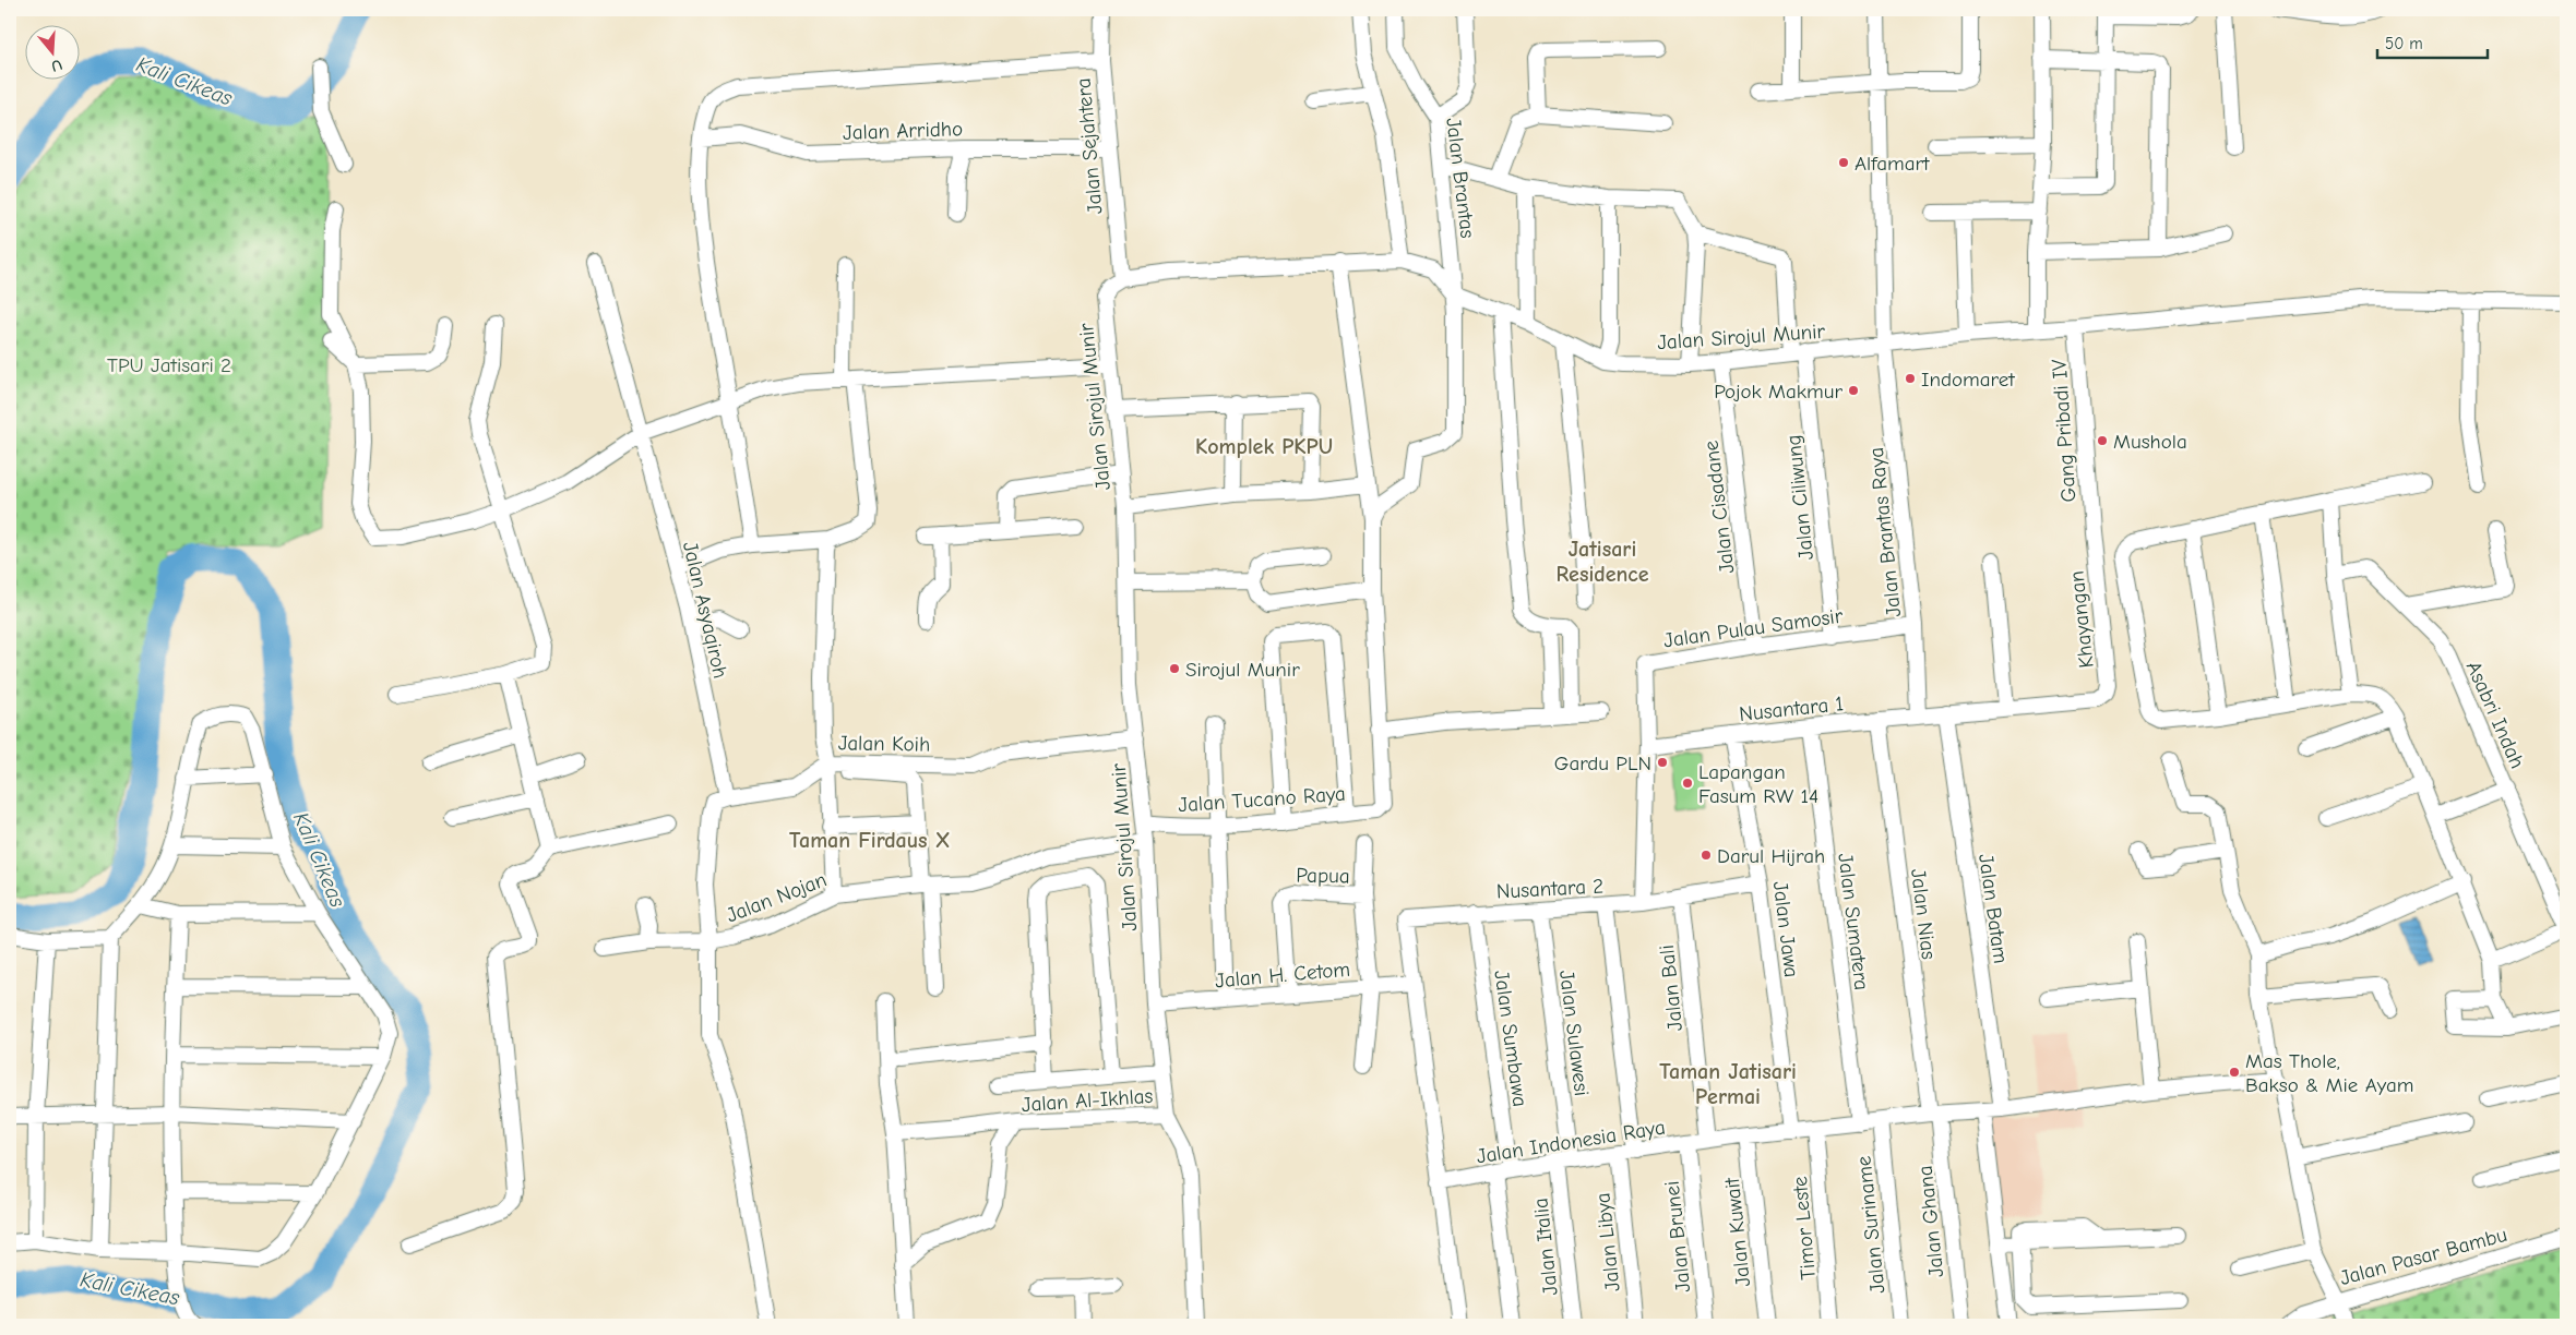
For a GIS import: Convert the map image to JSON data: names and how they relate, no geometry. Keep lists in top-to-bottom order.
{
  "streets": {
    "street": [
      "Jalan Arridho",
      "Jalan Sejahtera",
      "Jalan Brantas",
      "Jalan Sirojul Munir",
      "Gang Pribadi IV",
      "Jalan Ciliwung",
      "Jalan Cisadane",
      "Jalan Brantas Raya",
      "Jalan Asyaqiroh",
      "Khayangan",
      "Jalan Pulau Samosir",
      "Nusantara 1",
      "Asabri Indah",
      "Jalan Koih",
      "Jalan Tucano Raya",
      "Papua",
      "Nusantara 2",
      "Jalan Nojan",
      "Jalan Batam",
      "Jalan Nias",
      "Jalan Sumatera",
      "Jalan Jawa",
      "Jalan H. Cetom",
      "Jalan Bali",
      "Jalan Sulawesi",
      "Jalan Sumbawa",
      "Jalan Al-Ikhlas",
      "Jalan Indonesia Raya",
      "Jalan Ghana",
      "Jalan Suriname",
      "Timor Leste",
      "Jalan Kuwait",
      "Jalan Brunei",
      "Jalan Libya",
      "Jalan Italia",
      "Jalan Pasar Bambu"
    ]
  },
  "crossings": [
    ["Jalan Arridho", "Jalan Sejahtera"],
    ["Jalan Sejahtera", "Jalan Sirojul Munir"],
    ["Jalan Brantas", "Jalan Sirojul Munir"],
    ["Jalan Sirojul Munir", "Gang Pribadi IV"],
    ["Jalan Sirojul Munir", "Jalan Ciliwung"],
    ["Jalan Sirojul Munir", "Jalan Cisadane"],
    ["Jalan Sirojul Munir", "Jalan Brantas Raya"],
    ["Jalan Sirojul Munir", "Jalan Koih"],
    ["Jalan Sirojul Munir", "Jalan Tucano Raya"],
    ["Jalan Sirojul Munir", "Jalan Nojan"],
    ["Jalan Sirojul Munir", "Jalan H. Cetom"],
    ["Jalan Sirojul Munir", "Jalan Al-Ikhlas"],
    ["Gang Pribadi IV", "Khayangan"],
    ["Jalan Ciliwung", "Jalan Pulau Samosir"],
    ["Jalan Cisadane", "Jalan Pulau Samosir"],
    ["Jalan Brantas Raya", "Jalan Pulau Samosir"],
    ["Jalan Brantas Raya", "Nusantara 1"],
    ["Jalan Asyaqiroh", "Jalan Koih"],
    ["Khayangan", "Nusantara 1"],
    ["Jalan Pulau Samosir", "Nusantara 1"],
    ["Nusantara 1", "Jalan Batam"],
    ["Nusantara 1", "Jalan Nias"],
    ["Nusantara 1", "Jalan Sumatera"],
    ["Nusantara 1", "Jalan Jawa"],
    ["Papua", "Jalan H. Cetom"],
    ["Nusantara 2", "Jalan Jawa"],
    ["Nusantara 2", "Jalan H. Cetom"],
    ["Nusantara 2", "Jalan Bali"],
    ["Nusantara 2", "Jalan Sulawesi"],
    ["Nusantara 2", "Jalan Sumbawa"],
    ["Jalan Batam", "Jalan Indonesia Raya"],
    ["Jalan Nias", "Jalan Indonesia Raya"],
    ["Jalan Nias", "Jalan Ghana"],
    ["Jalan Sumatera", "Jalan Indonesia Raya"],
    ["Jalan Jawa", "Jalan Indonesia Raya"],
    ["Jalan Bali", "Jalan Indonesia Raya"],
    ["Jalan Sulawesi", "Jalan Indonesia Raya"],
    ["Jalan Sumbawa", "Jalan Indonesia Raya"],
    ["Jalan Indonesia Raya", "Jalan Ghana"],
    ["Jalan Indonesia Raya", "Jalan Suriname"],
    ["Jalan Indonesia Raya", "Timor Leste"],
    ["Jalan Indonesia Raya", "Jalan Kuwait"],
    ["Jalan Indonesia Raya", "Jalan Brunei"],
    ["Jalan Indonesia Raya", "Jalan Libya"],
    ["Jalan Indonesia Raya", "Jalan Italia"]
  ],
  "districts": [
    "Komplek PKPU",
    "Jatisari Residence",
    "Taman Firdaus X",
    "Taman Jatisari Permai"
  ],
  "water": ["Kali Cikeas"],
  "parks": ["TPU Jatisari 2"],
  "places": [
    "Alfamart",
    "Indomaret",
    "Pojok Makmur",
    "Mushola",
    "Sirojul Munir",
    "Gardu PLN",
    "Lapangan Fasum RW 14",
    "Darul Hijrah",
    "Mas Thole, Bakso & Mie Ayam"
  ],
  "scale_bar": "50 m",
  "north": "bottom"
}
